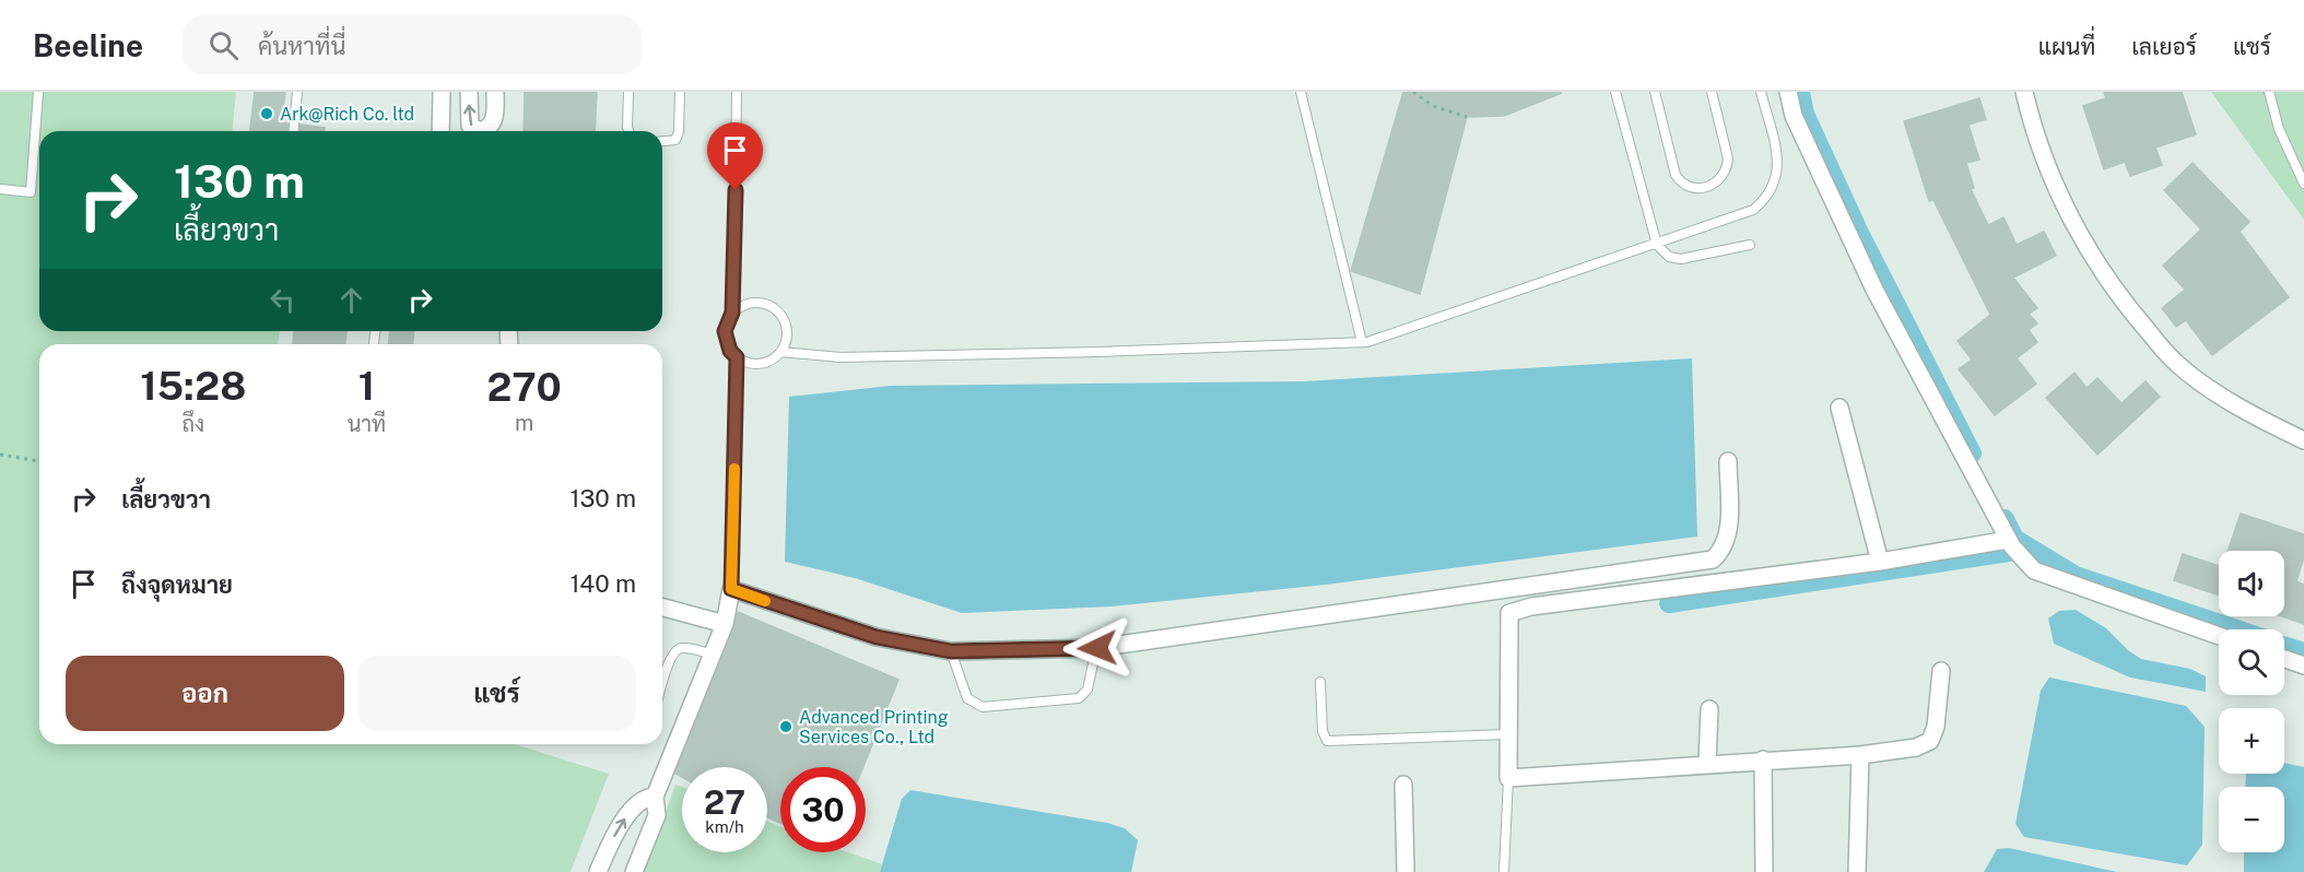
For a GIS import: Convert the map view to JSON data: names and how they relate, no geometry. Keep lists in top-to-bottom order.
{
  "places": ["Ark@Rich Co. ltd", "Advanced Printing Services Co., Ltd"],
  "page": {
    "header": "Beeline",
    "search": "ค้นหาที่นี่",
    "nav": ["แผนที่", "เลเยอร์", "แชร์"],
    "turn": ["130 m", "เลี้ยวขวา"],
    "eta": [
      "15:28",
      "ถึง",
      "1",
      "นาที",
      "270",
      "m"
    ],
    "list": [
      {
        "name": "เลี้ยวขวา",
        "value": "130 m"
      },
      {
        "name": "ถึงจุดหมาย",
        "value": "140 m"
      }
    ],
    "map_buttons": ["+", "−"],
    "buttons": ["ออก", "แชร์"],
    "speed": "27 km/h",
    "limit": "30"
  }
}
